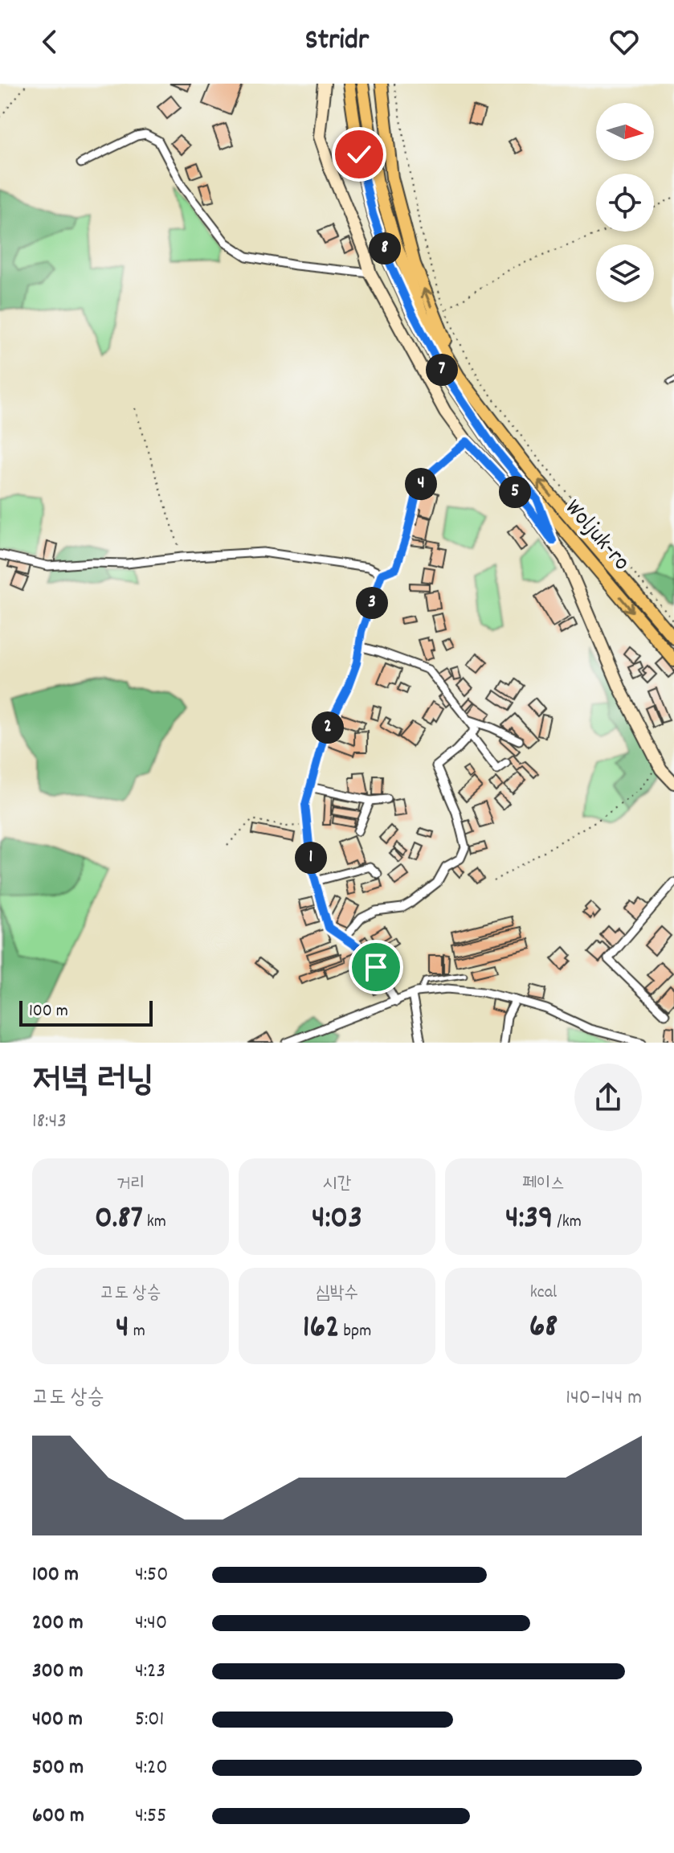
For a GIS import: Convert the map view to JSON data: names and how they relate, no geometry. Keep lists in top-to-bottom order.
{
  "streets": {
    "main road": ["Woljuk-ro"]
  },
  "scale_bar": "100 m",
  "north": "right",
  "page": {
    "header": "Stridr",
    "pins": [
      "8",
      "7",
      "4",
      "5",
      "3",
      "2",
      "1"
    ],
    "scale": "100 m",
    "heading": ["저녁 러닝", "18:43"],
    "stats": [
      ["거리", "0.87 km"],
      ["시간", "4:03"],
      ["페이스", "4:39 /km"],
      ["고도 상승", "4 m"],
      ["심박수", "162 bpm"],
      ["kcal", "68"]
    ],
    "chart": ["고도 상승", "140–144 m"],
    "list": [
      {
        "name": "100 m",
        "note": "4:50"
      },
      {
        "name": "200 m",
        "note": "4:40"
      },
      {
        "name": "300 m",
        "note": "4:23"
      },
      {
        "name": "400 m",
        "note": "5:01"
      },
      {
        "name": "500 m",
        "note": "4:20"
      },
      {
        "name": "600 m",
        "note": "4:55"
      }
    ]
  }
}
